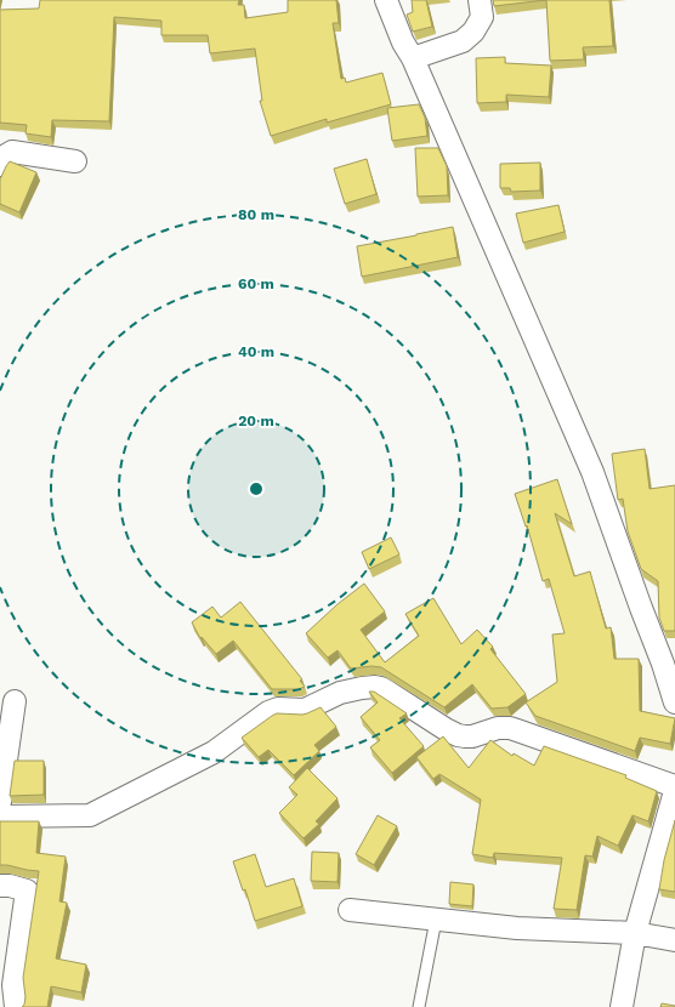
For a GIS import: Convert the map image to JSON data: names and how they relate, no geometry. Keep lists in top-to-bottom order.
{
  "rings": [
    "80 m",
    "60 m",
    "40 m",
    "20 m"
  ]
}
